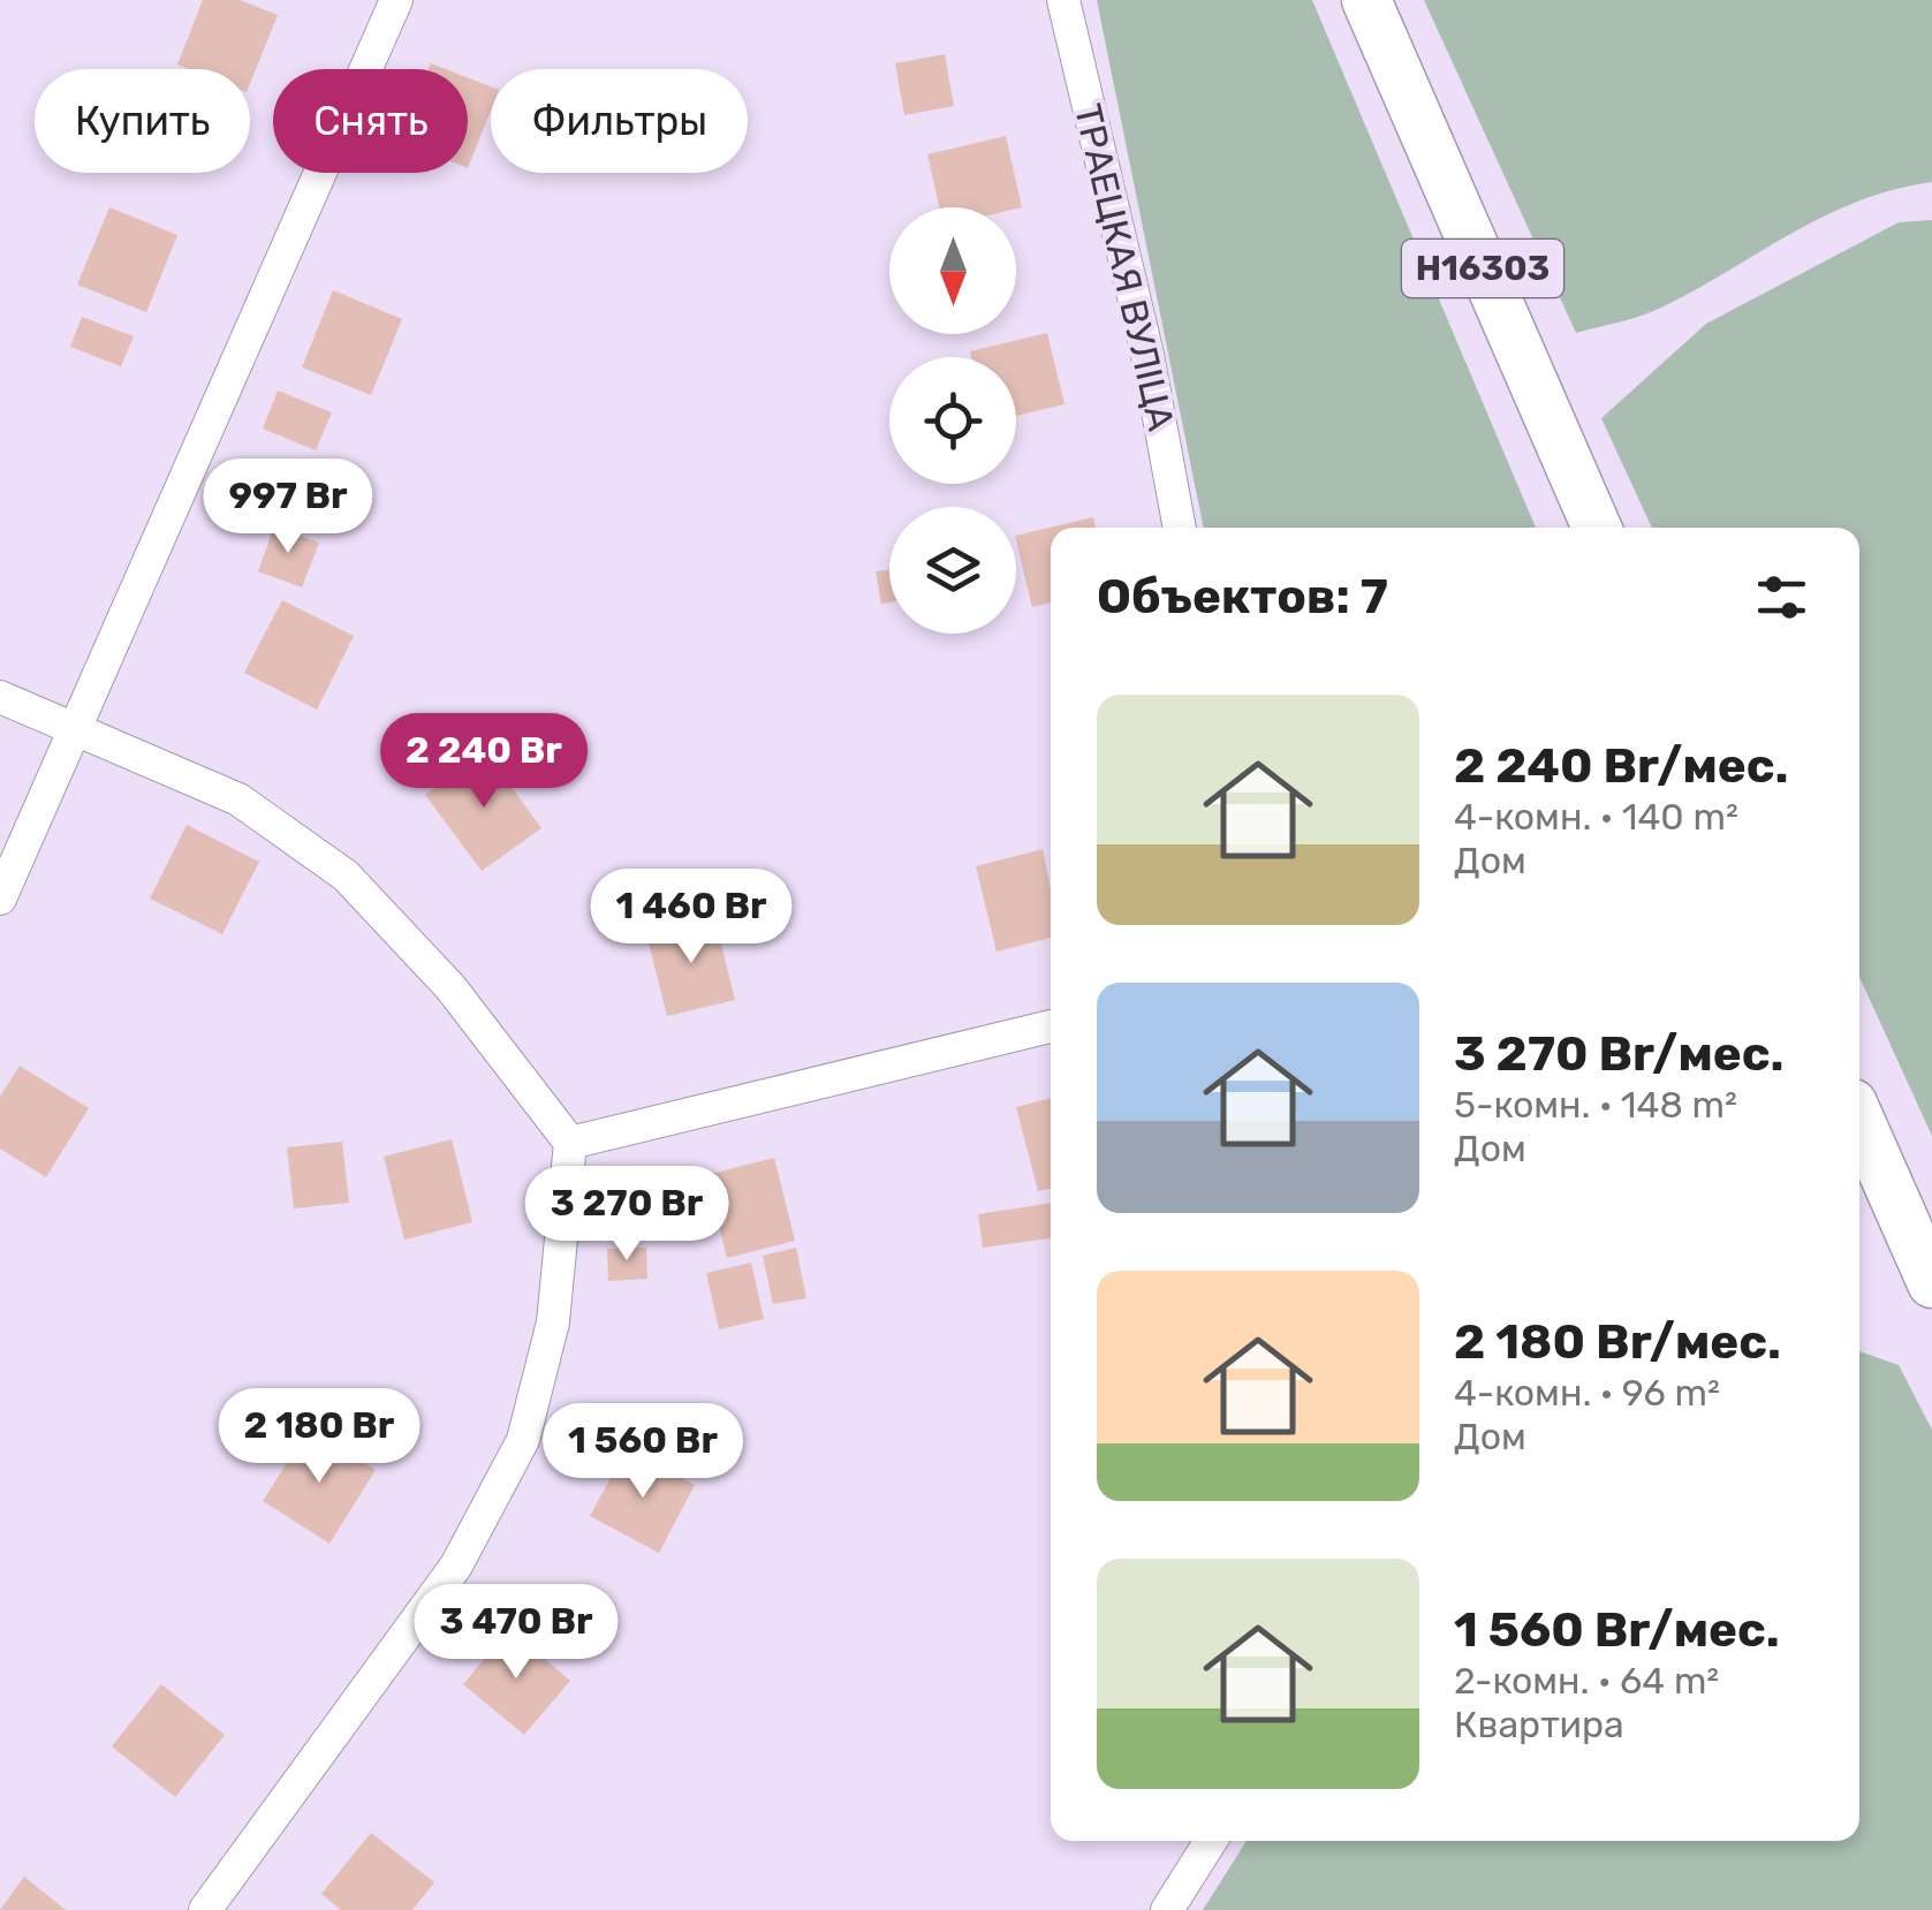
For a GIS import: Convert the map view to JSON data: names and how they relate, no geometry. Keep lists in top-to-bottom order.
{
  "streets": {
    "main road": ["Н16303"],
    "street": ["ТРАЕЦКАЯ ВУЛІЦА"]
  },
  "north": "bottom",
  "page": {
    "chip": ["Купить", "Снять", "Фильтры"],
    "price": [
      "997 Br",
      "2 240 Br",
      "1 460 Br",
      "3 270 Br",
      "2 180 Br",
      "1 560 Br",
      "3 470 Br"
    ],
    "heading": "Объектов: 7",
    "list": [
      {
        "name": "2 240 Br/мес.",
        "note": "4-комн. · 140 m² · Дом"
      },
      {
        "name": "3 270 Br/мес.",
        "note": "5-комн. · 148 m² · Дом"
      },
      {
        "name": "2 180 Br/мес.",
        "note": "4-комн. · 96 m² · Дом"
      },
      {
        "name": "1 560 Br/мес.",
        "note": "2-комн. · 64 m² · Квартира"
      }
    ]
  }
}
